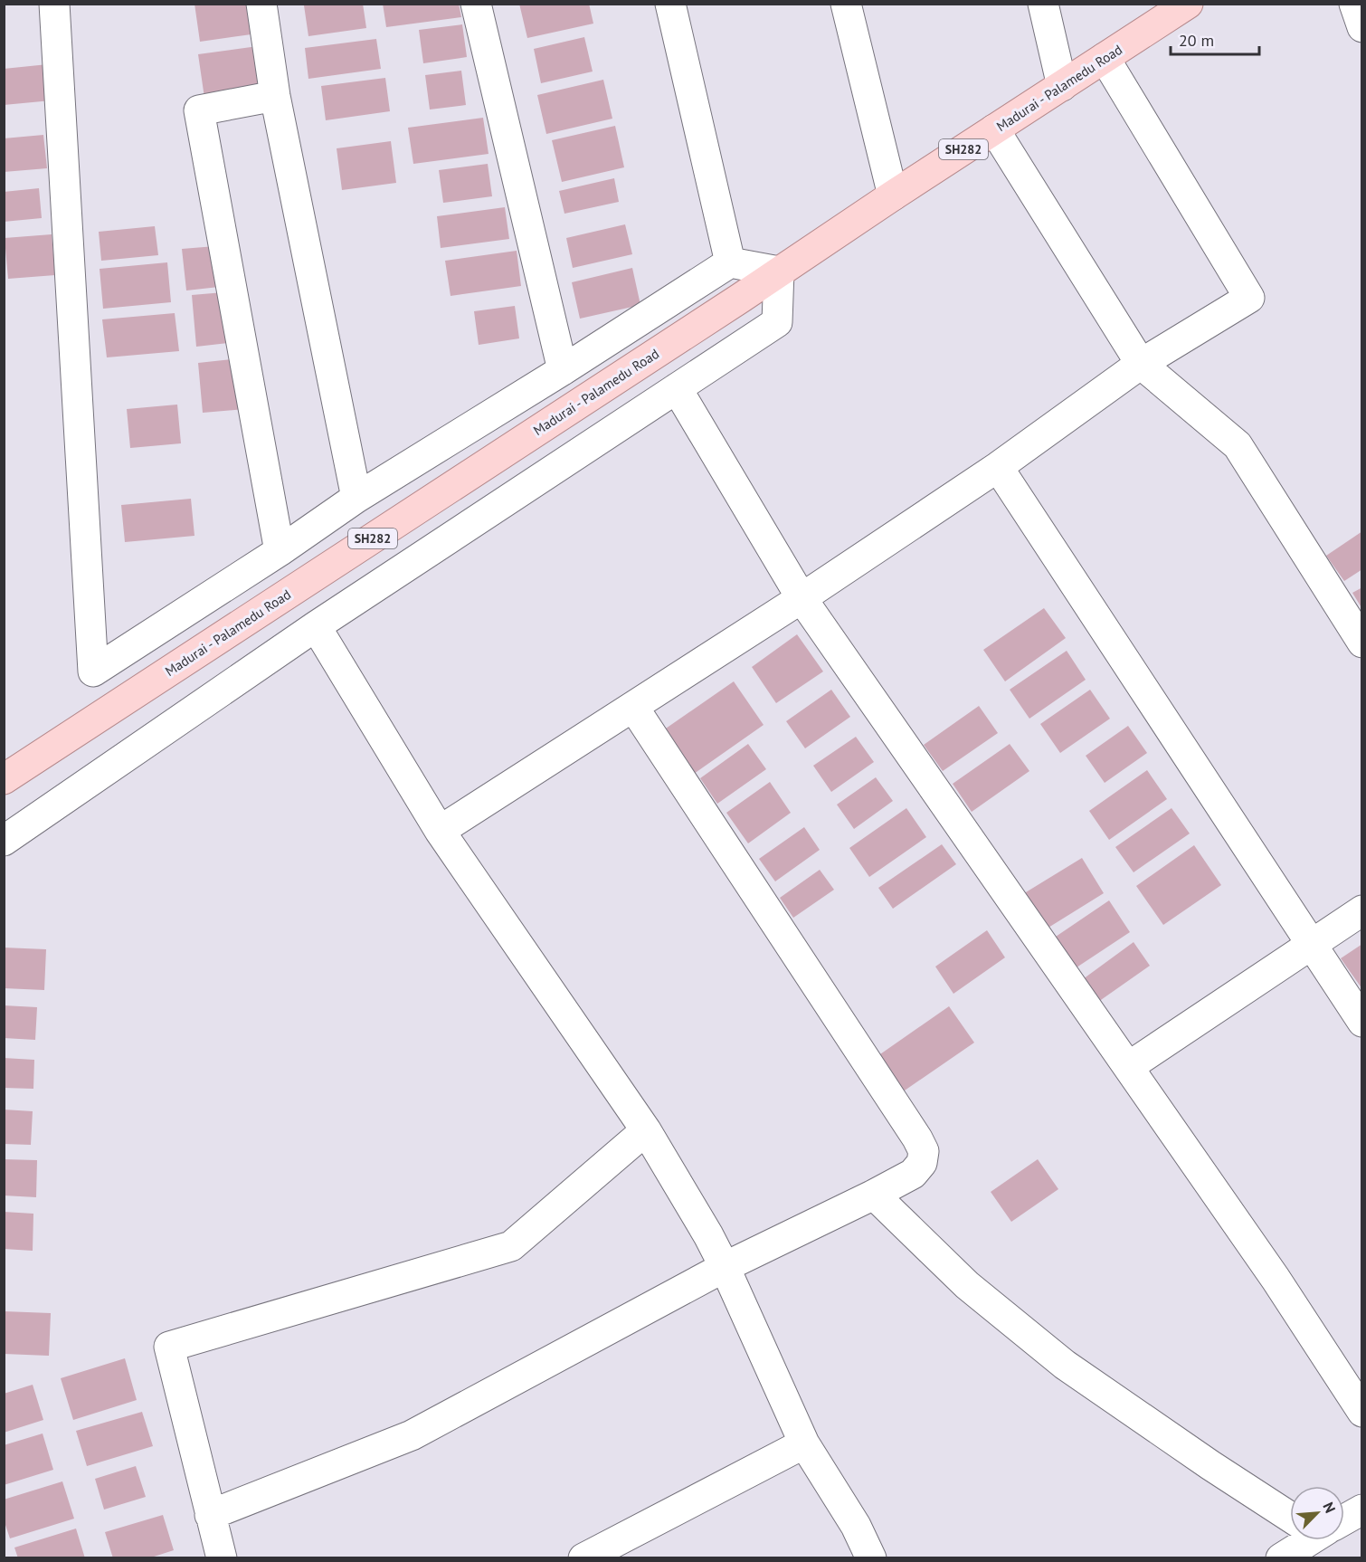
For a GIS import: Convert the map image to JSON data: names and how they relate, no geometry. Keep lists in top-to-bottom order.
{
  "streets": {
    "main road": ["Madurai - Palamedu Road", "SH282"]
  },
  "scale_bar": "20 m",
  "north": "top right"
}
